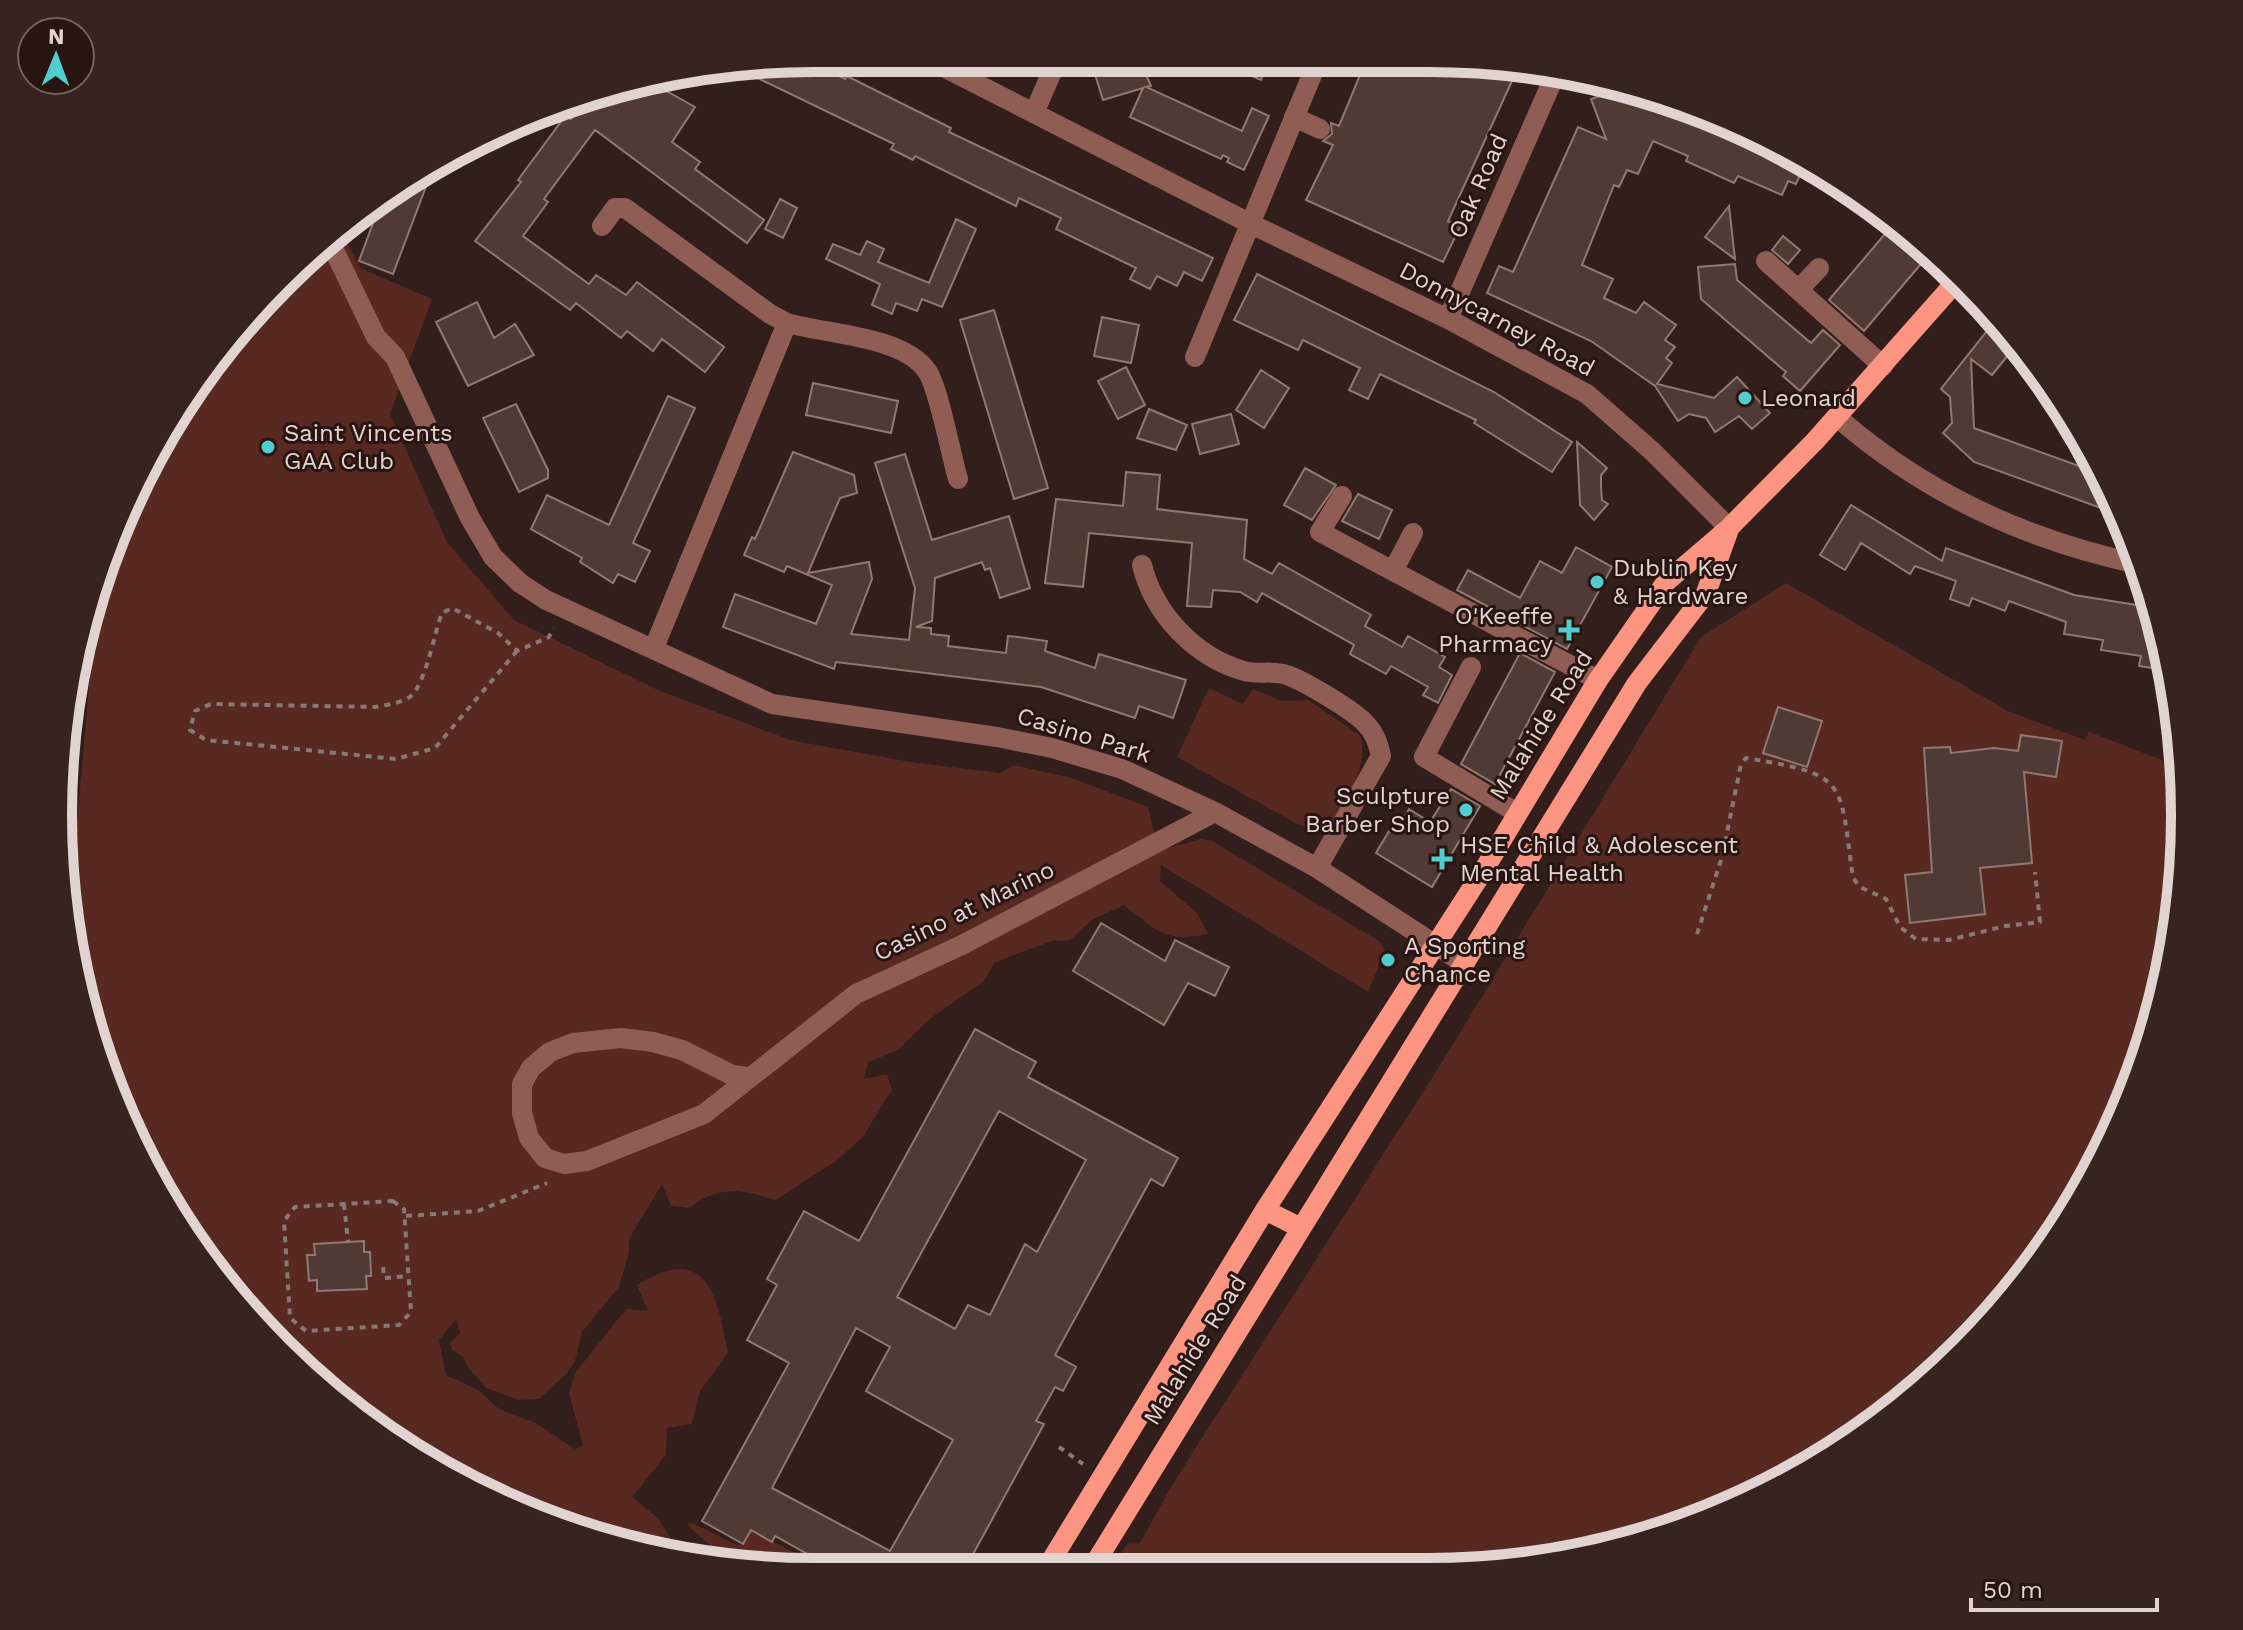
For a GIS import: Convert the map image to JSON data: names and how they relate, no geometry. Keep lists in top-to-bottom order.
{
  "streets": {
    "main road": ["Malahide Road"],
    "street": [
      "Oak Road",
      "Donnycarney Road",
      "Casino Park",
      "Casino at Marino"
    ]
  },
  "crossings": [
    ["Oak Road", "Donnycarney Road"],
    ["Donnycarney Road", "Malahide Road"],
    ["Malahide Road", "Casino Park"],
    ["Casino Park", "Casino at Marino"]
  ],
  "places": {
    "other": [
      "Leonard",
      "Saint Vincents GAA Club",
      "Dublin Key & Hardware",
      "Sculpture Barber Shop",
      "A Sporting Chance"
    ],
    "health": ["O'Keeffe Pharmacy", "HSE Child & Adolescent Mental Health"]
  },
  "scale_bar": "50 m",
  "north": "top"
}
